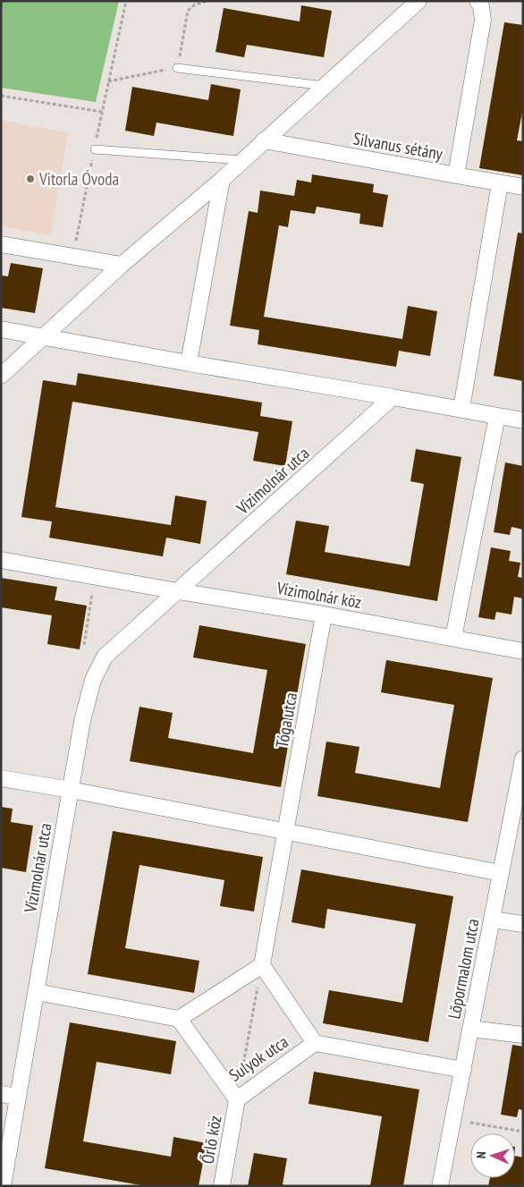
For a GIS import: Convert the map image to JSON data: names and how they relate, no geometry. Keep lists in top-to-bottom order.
{
  "streets": {
    "street": [
      "Silvanus sétány",
      "Vízimolnár utca",
      "Vízimolnár köz",
      "Tóga utca",
      "Lőpormalom utca",
      "Sulyok utca",
      "Őrlő köz"
    ]
  },
  "crossings": [
    ["Vízimolnár utca", "Vízimolnár köz"],
    ["Vízimolnár köz", "Tóga utca"],
    ["Tóga utca", "Sulyok utca"],
    ["Lőpormalom utca", "Sulyok utca"],
    ["Sulyok utca", "Őrlő köz"]
  ],
  "places": ["Vitorla Óvoda"],
  "north": "left"
}
